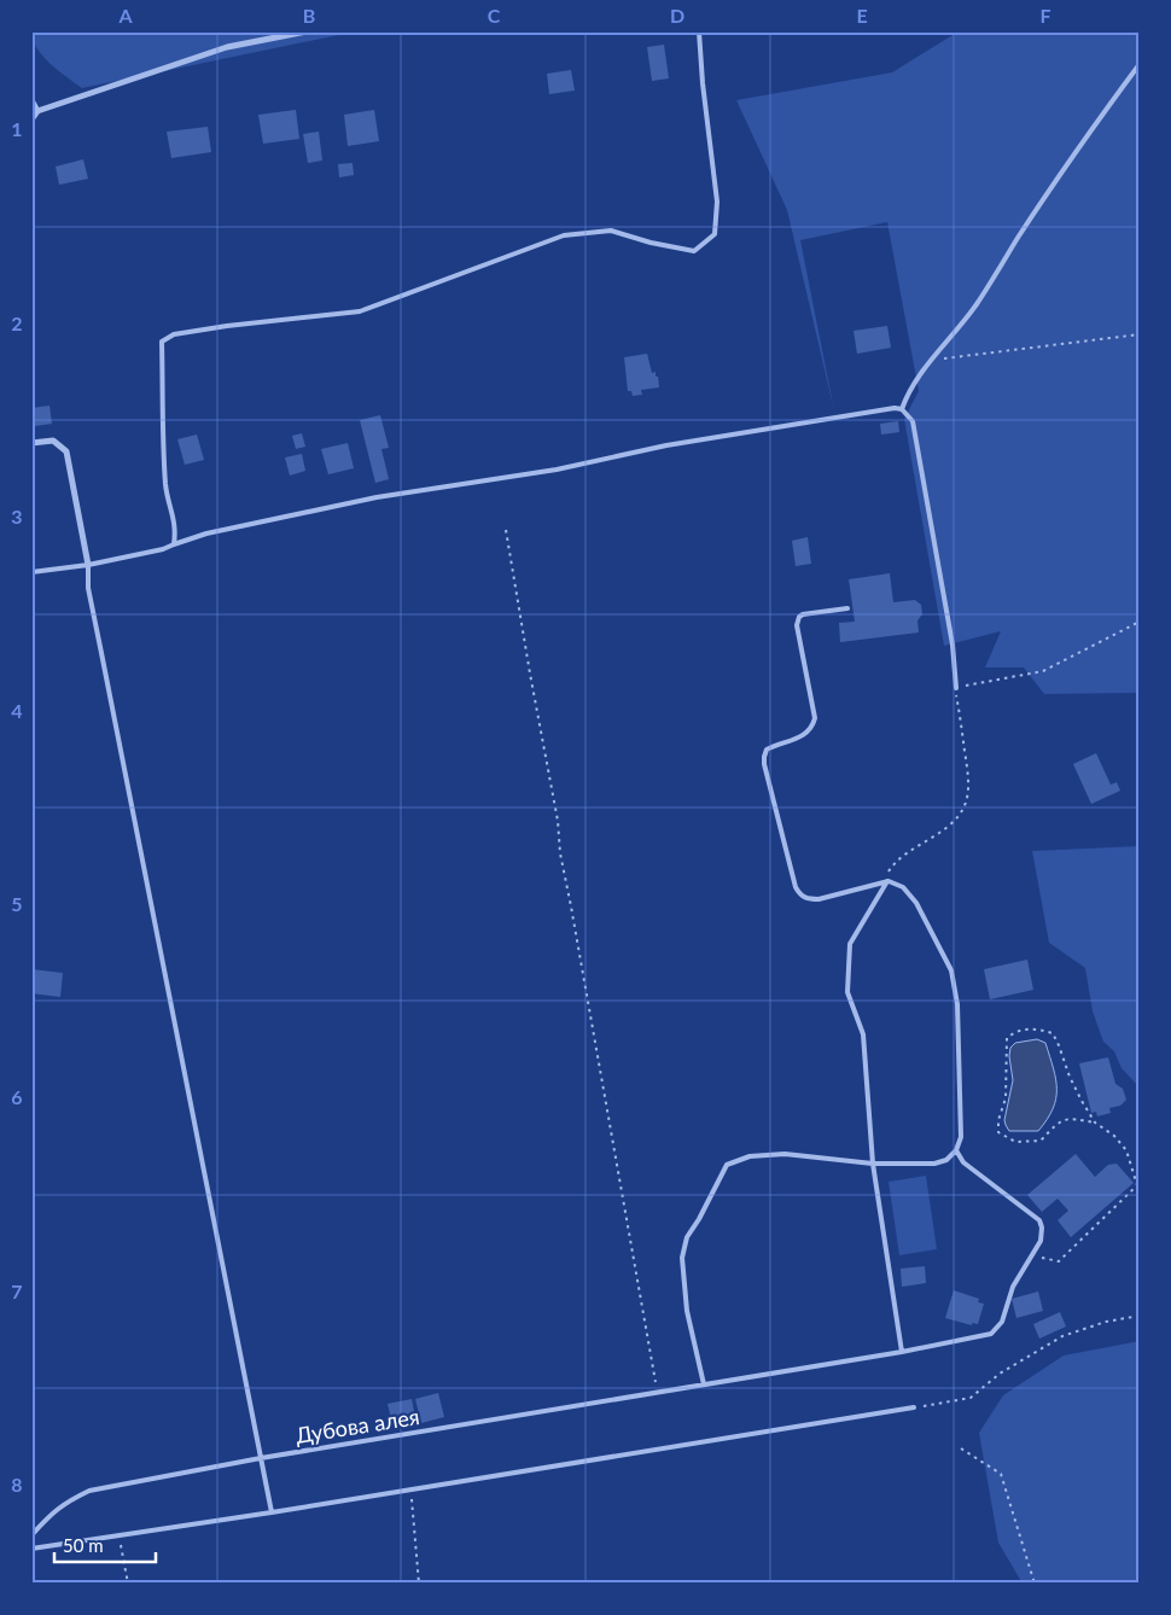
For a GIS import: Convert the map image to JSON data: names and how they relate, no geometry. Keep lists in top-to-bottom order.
{
  "streets": {
    "lane": ["Дубова алея"]
  },
  "scale_bar": "50 m",
  "grid": {
    "columns": [
      "A",
      "B",
      "C",
      "D",
      "E",
      "F"
    ],
    "rows": [
      "1",
      "2",
      "3",
      "4",
      "5",
      "6",
      "7",
      "8"
    ]
  }
}
